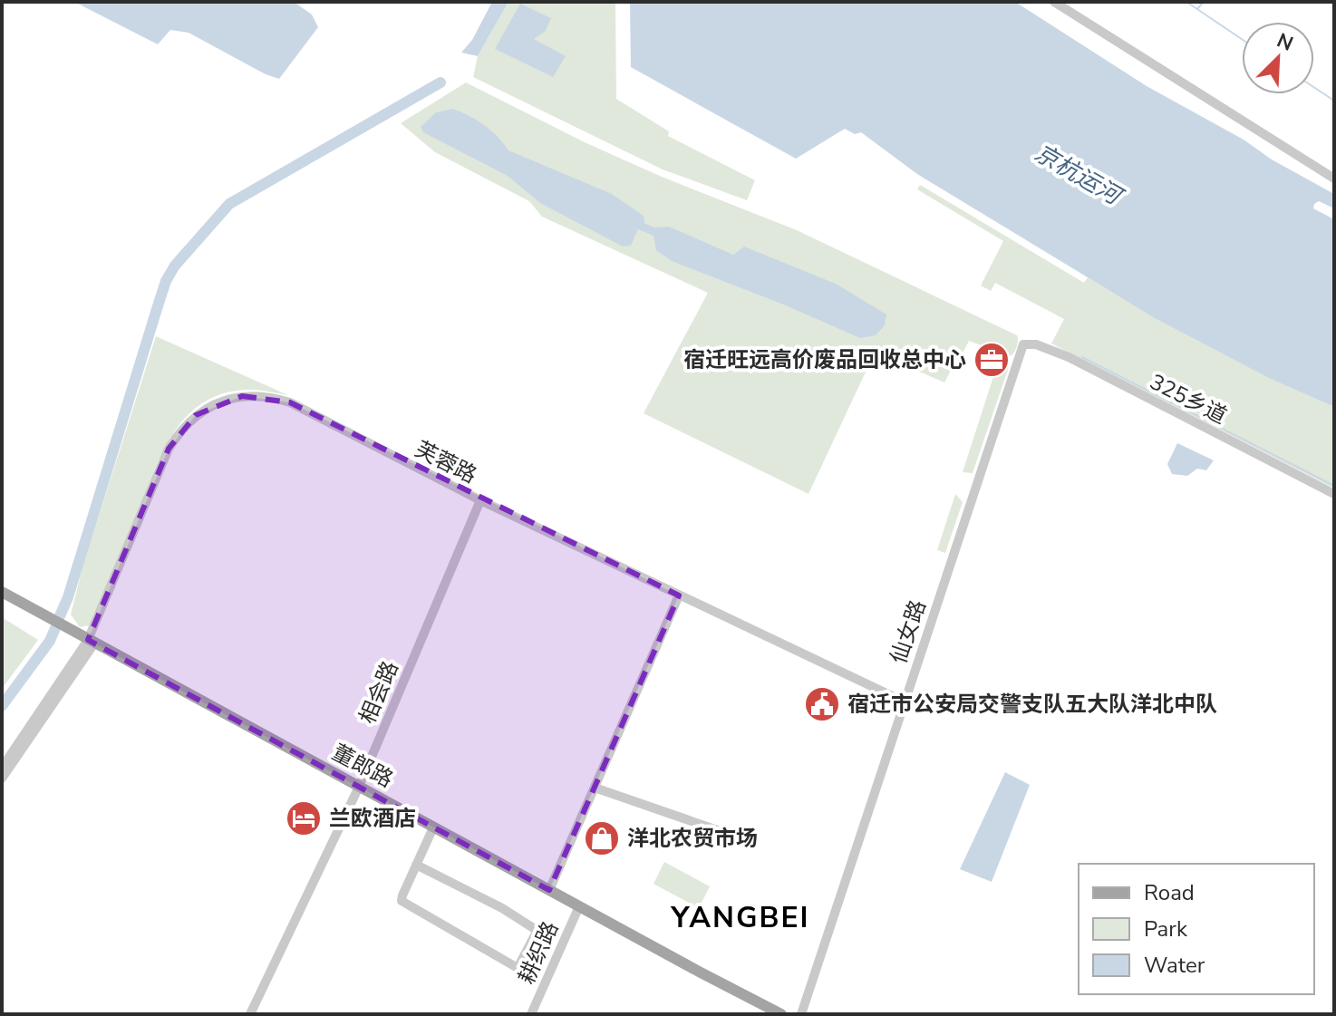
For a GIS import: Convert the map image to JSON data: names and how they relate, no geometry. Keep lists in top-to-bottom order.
{
  "streets": {
    "main road": ["董郎路"],
    "street": [
      "325乡道",
      "芙蓉路",
      "仙女路",
      "相会路",
      "耕织路"
    ]
  },
  "crossings": [
    ["325乡道", "仙女路"],
    ["芙蓉路", "仙女路"],
    ["芙蓉路", "相会路"],
    ["芙蓉路", "董郎路"],
    ["相会路", "董郎路"],
    ["董郎路", "耕织路"]
  ],
  "districts": ["YANGBEI"],
  "water": ["京杭运河"],
  "places": {
    "office": ["宿迁旺远高价废品回收总中心"],
    "public building": ["宿迁市公安局交警支队五大队洋北中队"],
    "hotel": ["兰欧酒店"],
    "shop": ["洋北农贸市场"]
  },
  "legend": ["Road", "Park", "Water"],
  "north": "top right"
}
